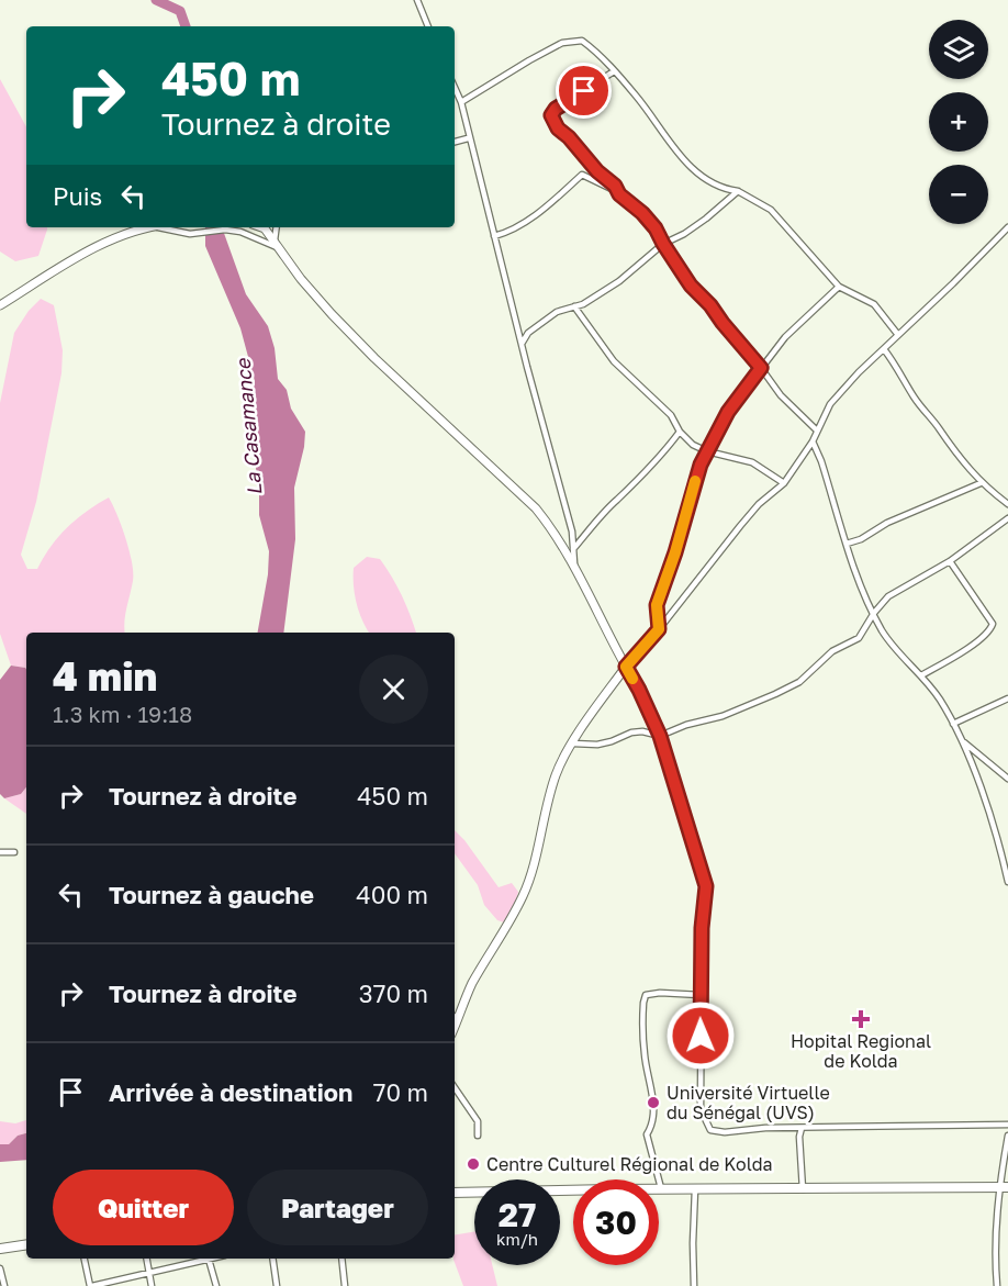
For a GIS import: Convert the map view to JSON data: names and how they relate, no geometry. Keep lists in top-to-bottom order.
{
  "water": ["La Casamance"],
  "places": {
    "health": ["Hopital Regional de Kolda"],
    "other": ["Université Virtuelle du Sénégal (UVS)", "Centre Culturel Régional de Kolda"]
  },
  "page": {
    "map_buttons": ["+", "−"],
    "turn": ["450 m", "Tournez à droite"],
    "then": "Puis",
    "heading": ["4 min", "1.3 km · 19:18"],
    "list": [
      {
        "name": "Tournez à droite",
        "value": "450 m"
      },
      {
        "name": "Tournez à gauche",
        "value": "400 m"
      },
      {
        "name": "Tournez à droite",
        "value": "370 m"
      },
      {
        "name": "Arrivée à destination",
        "value": "70 m"
      }
    ],
    "buttons": ["Quitter", "Partager"],
    "speed": "27 km/h",
    "limit": "30"
  }
}
